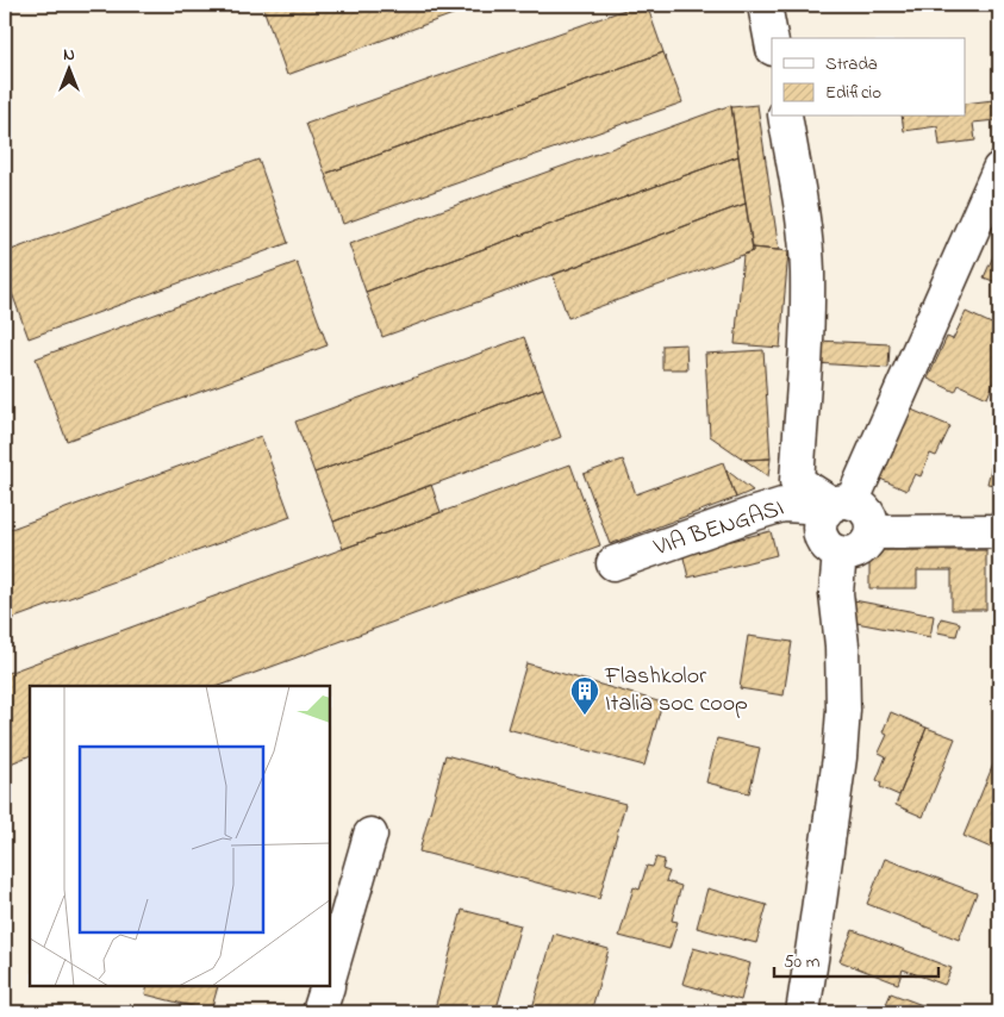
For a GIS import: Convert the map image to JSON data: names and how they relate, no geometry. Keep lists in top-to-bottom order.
{
  "streets": {
    "street": ["VIA BENGASI"]
  },
  "places": {
    "building": ["Flashkolor Italia soc coop"]
  },
  "legend": ["Strada", "Edificio"],
  "scale_bar": "50 m",
  "north": "top"
}
